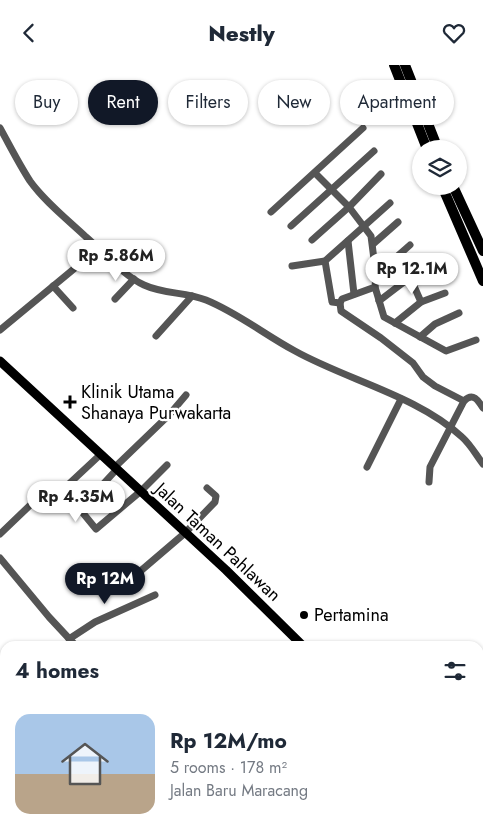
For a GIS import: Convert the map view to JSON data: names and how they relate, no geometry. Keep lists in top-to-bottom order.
{
  "streets": {
    "main road": ["Jalan Taman Pahlawan"]
  },
  "places": {
    "health": ["Klinik Utama Shanaya Purwakarta"],
    "other": ["Pertamina"]
  },
  "page": {
    "header": "Nestly",
    "chip": [
      "Buy",
      "Rent",
      "Filters",
      "New",
      "Apartment"
    ],
    "price": [
      "Rp 5.86M",
      "Rp 12.1M",
      "Rp 4.35M",
      "Rp 12M"
    ],
    "heading": "4 homes",
    "list": [
      {
        "name": "Rp 12M/mo",
        "note": "5 rooms · 178 m² · Jalan Baru Maracang"
      }
    ]
  }
}
